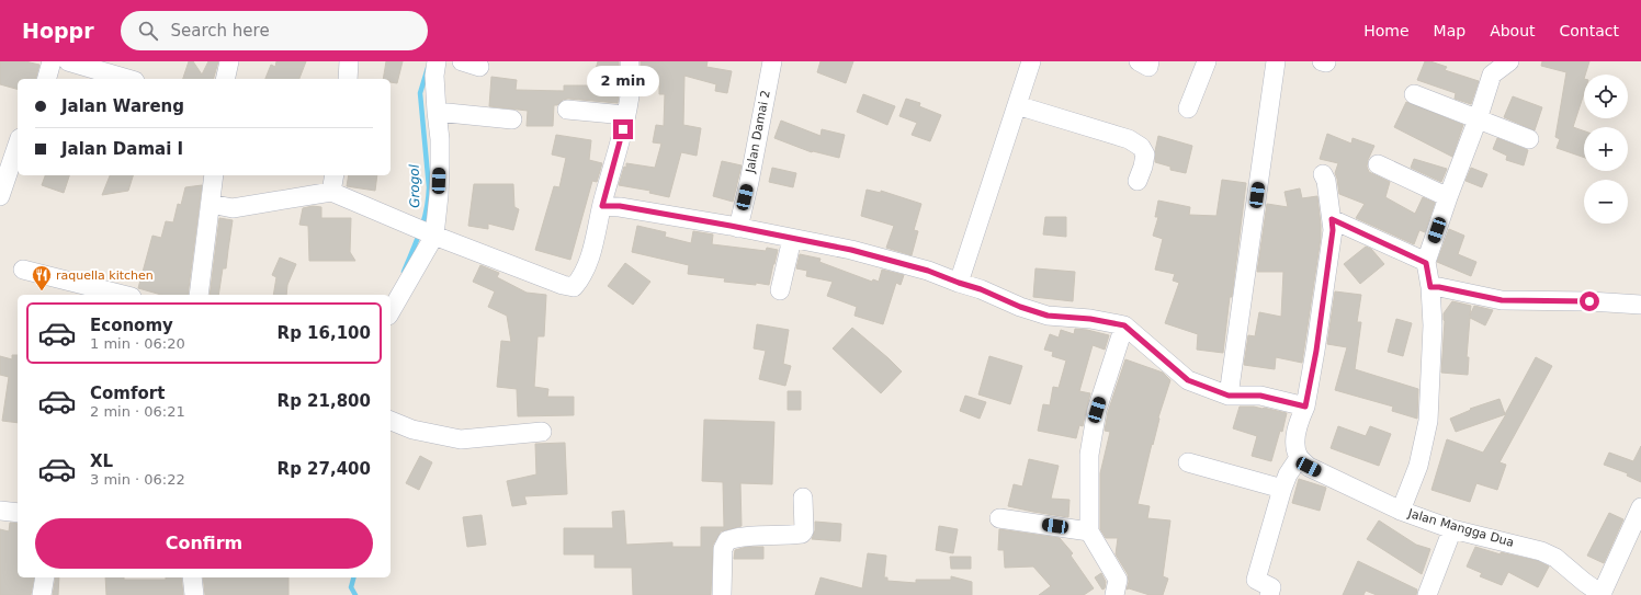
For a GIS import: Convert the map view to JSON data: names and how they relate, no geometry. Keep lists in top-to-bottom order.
{
  "streets": {
    "street": ["Jalan Damai 2", "Jalan Mangga Dua"]
  },
  "water": ["Grogol"],
  "places": {
    "restaurant": ["raquella kitchen"]
  },
  "page": {
    "header": "Hoppr",
    "search": "Search here",
    "nav": [
      "Home",
      "Map",
      "About",
      "Contact"
    ],
    "bubble": "2 min",
    "map_buttons": ["+", "−"],
    "banner": ["Jalan Wareng", "Jalan Damai I"],
    "list": [
      {
        "name": "Economy",
        "note": "1 min · 06:20",
        "value": "Rp 16,100"
      },
      {
        "name": "Comfort",
        "note": "2 min · 06:21",
        "value": "Rp 21,800"
      },
      {
        "name": "XL",
        "note": "3 min · 06:22",
        "value": "Rp 27,400"
      }
    ],
    "buttons": "Confirm"
  }
}
